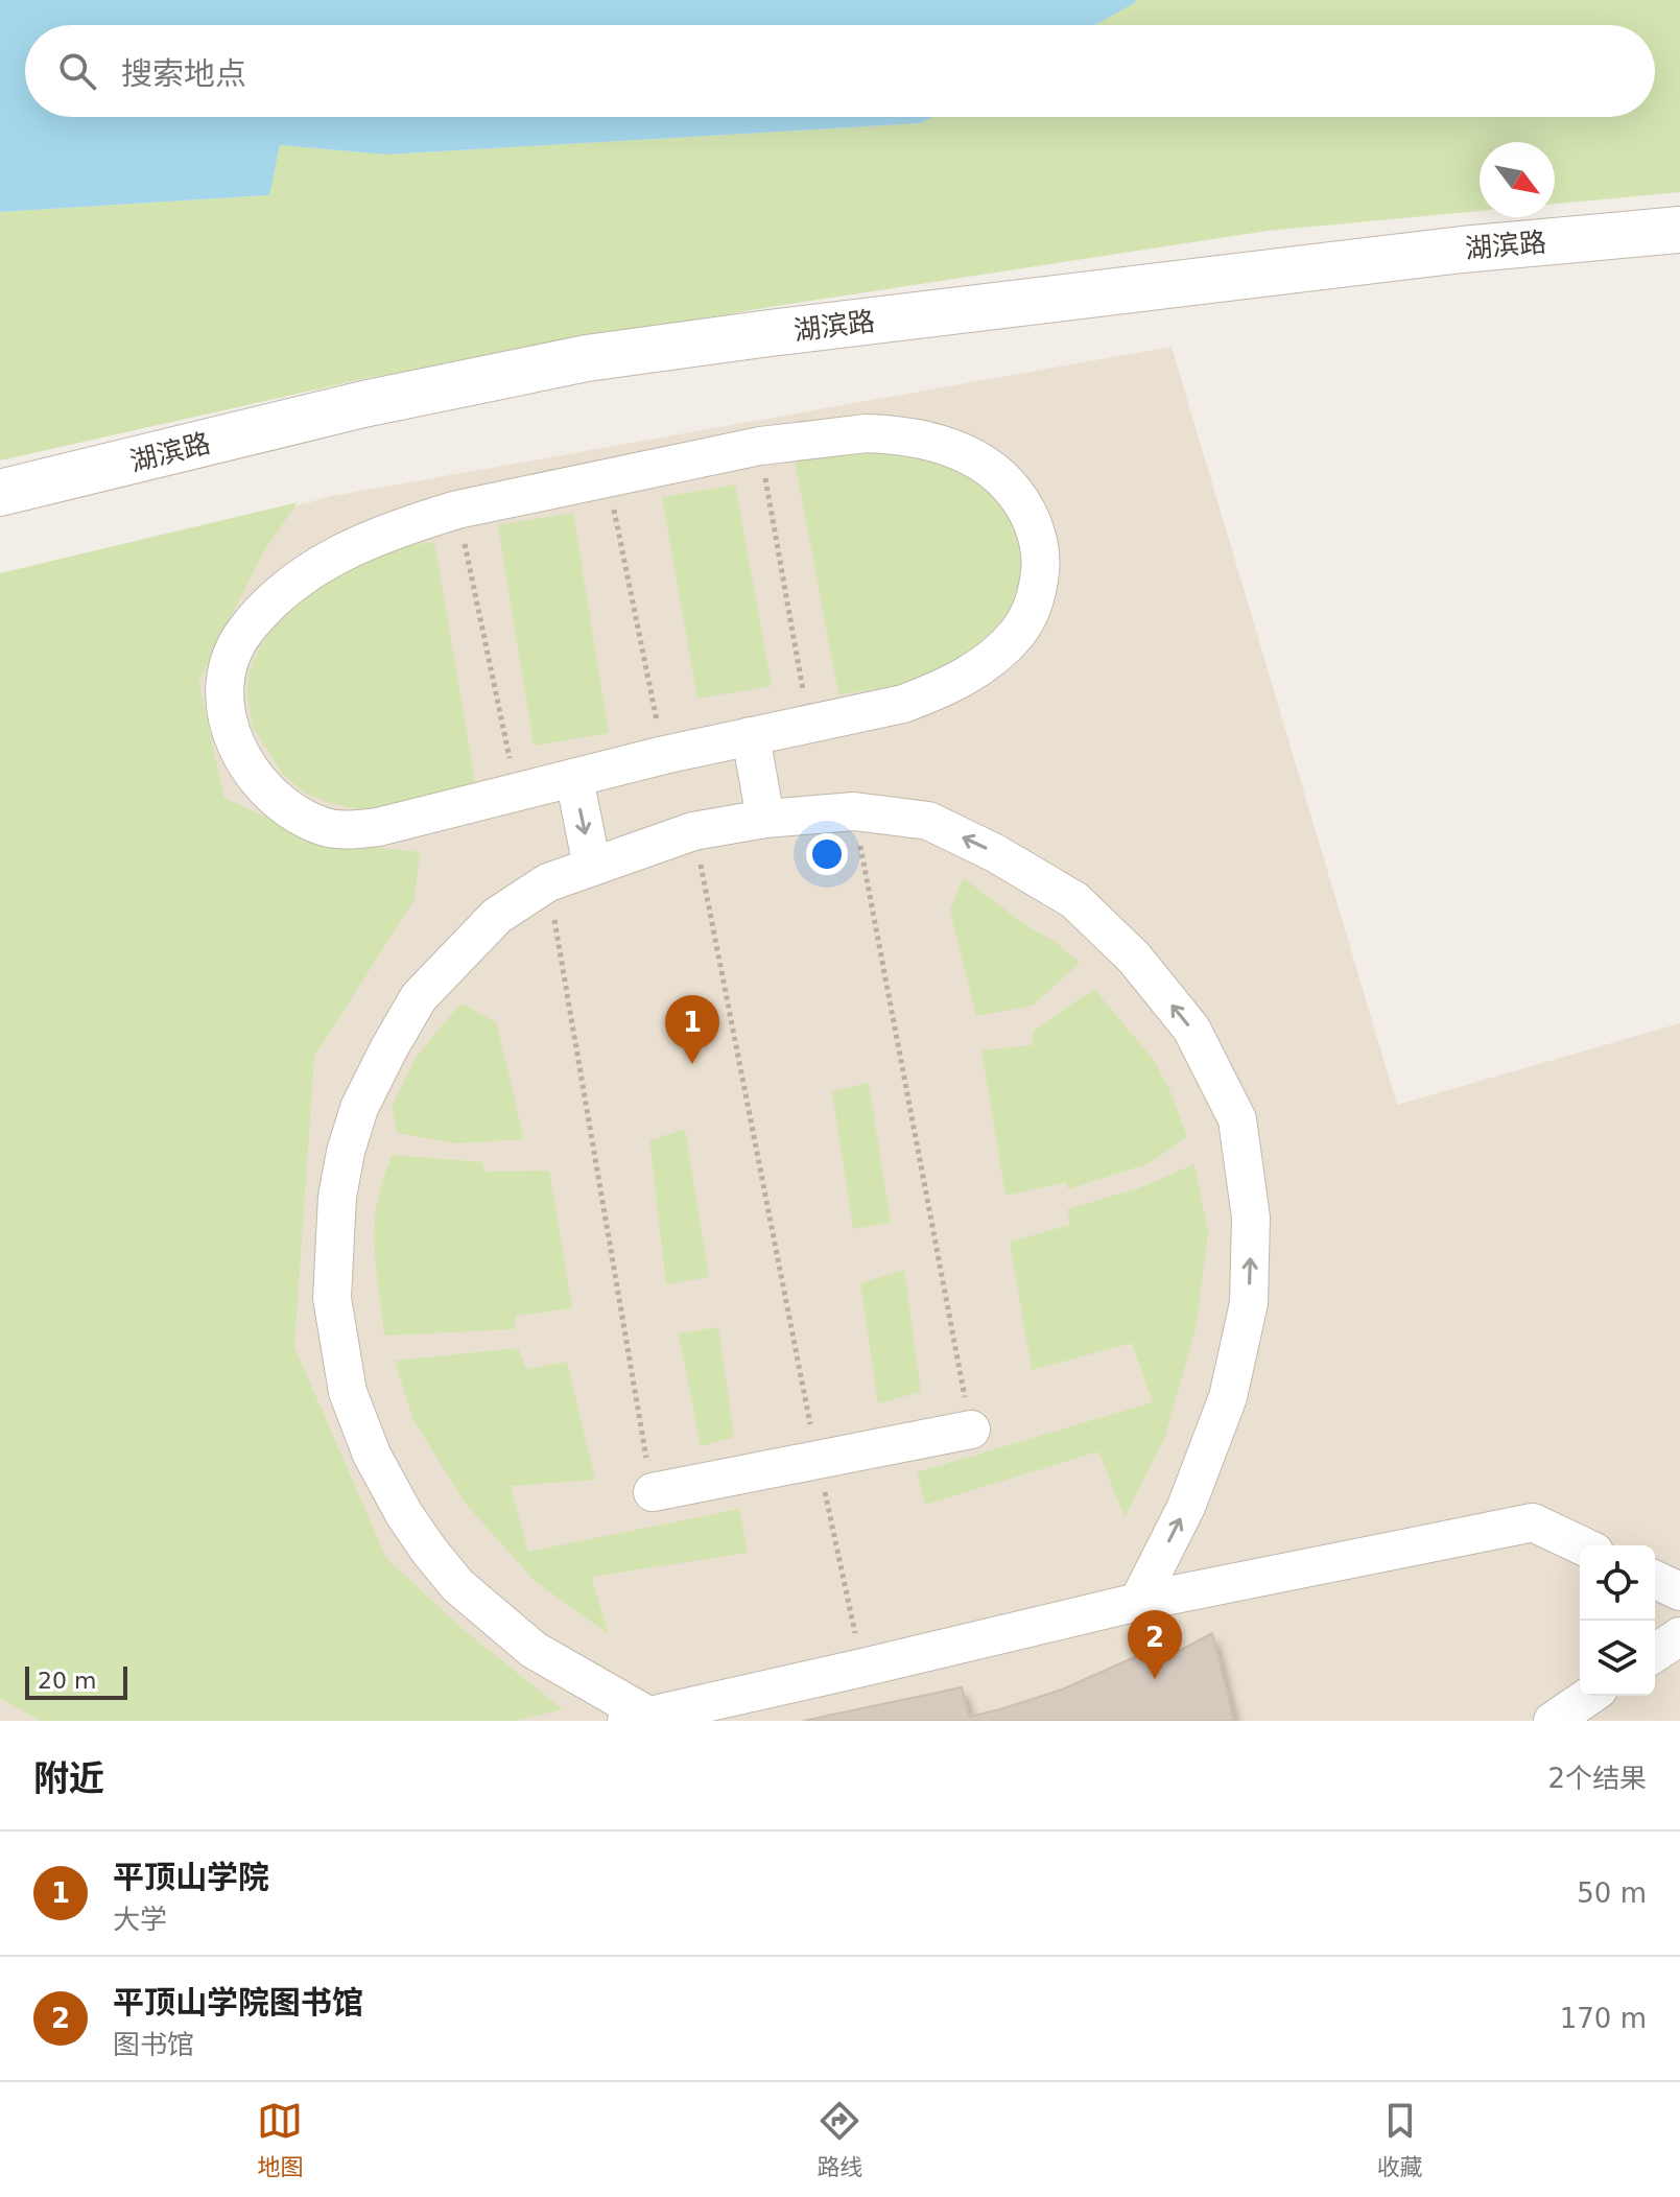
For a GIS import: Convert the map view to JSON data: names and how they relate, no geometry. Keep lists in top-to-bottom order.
{
  "streets": {
    "street": ["湖滨路"]
  },
  "scale_bar": "20 m",
  "north": "bottom right",
  "page": {
    "search": "搜索地点",
    "pins": ["1", "2"],
    "scale": "20 m",
    "heading": ["附近", "2个结果"],
    "list": [
      {
        "mark": "1",
        "name": "平顶山学院",
        "note": "大学",
        "value": "50 m"
      },
      {
        "mark": "2",
        "name": "平顶山学院图书馆",
        "note": "图书馆",
        "value": "170 m"
      }
    ],
    "nav": ["地图", "路线", "收藏"]
  }
}
